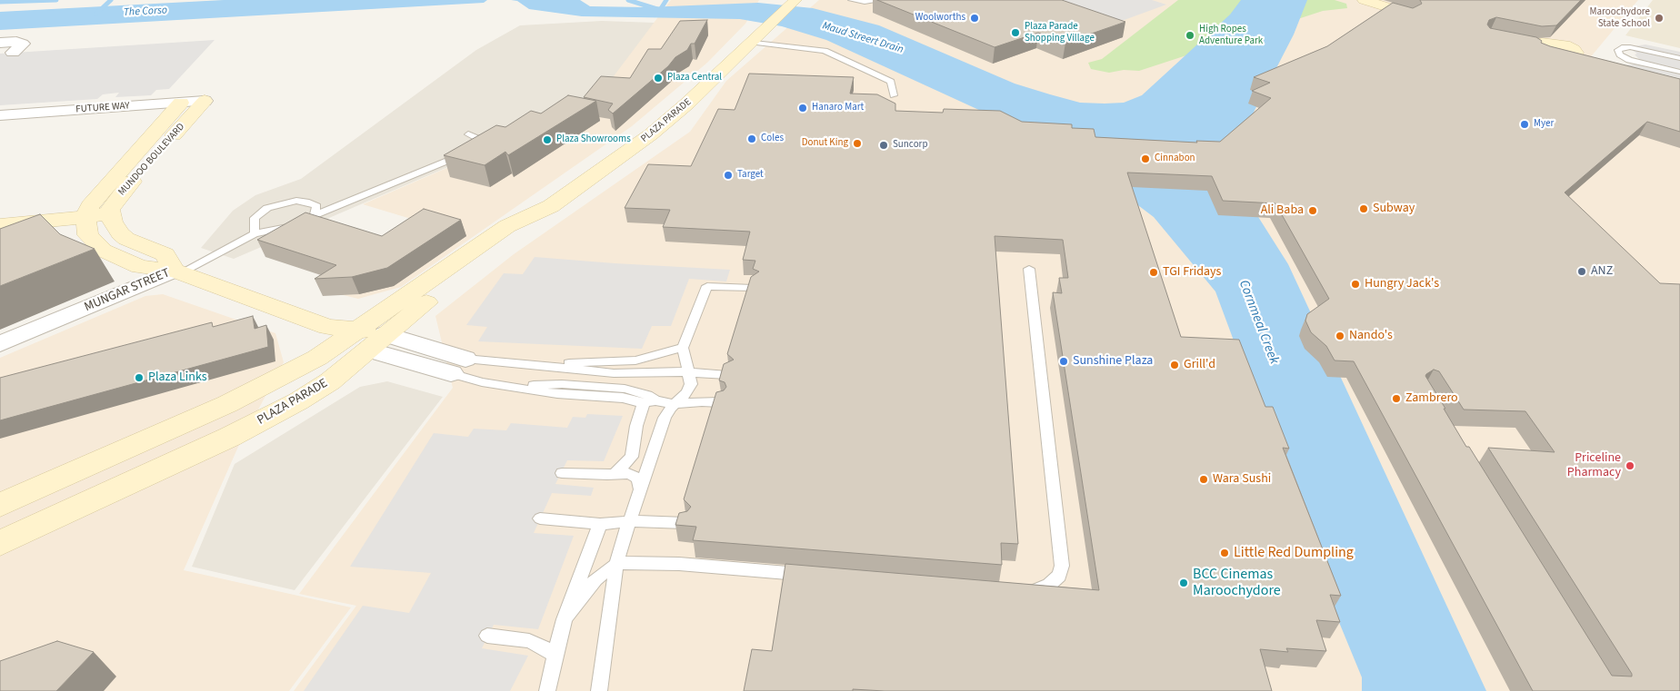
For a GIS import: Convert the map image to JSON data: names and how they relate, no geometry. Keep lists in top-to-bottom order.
{
  "streets": {
    "main road": ["PLAZA PARADE", "MUNDOO BOULEVARD", "MUNGAR STREET"],
    "street": ["FUTURE WAY"]
  },
  "crossings": [
    ["FUTURE WAY", "MUNDOO BOULEVARD"],
    ["PLAZA PARADE", "MUNGAR STREET"]
  ],
  "water": ["The Corso", "Maud Streert Drain", "Cornmeal Creek"],
  "places": [
    "Woolworths",
    "Maroochydore State School",
    "Plaza Parade Shopping Village",
    "High Ropes Adventure Park",
    "Plaza Central",
    "Hanaro Mart",
    "Myer",
    "Coles",
    "Plaza Showrooms",
    "Donut King",
    "Suncorp",
    "Cinnabon",
    "Target",
    "Subway",
    "Ali Baba",
    "ANZ",
    "TGI Fridays",
    "Hungry Jack's",
    "Nando's",
    "Sunshine Plaza",
    "Grill'd",
    "Plaza Links",
    "Zambrero",
    "Priceline Pharmacy",
    "Wara Sushi",
    "Little Red Dumpling",
    "BCC Cinemas Maroochydore"
  ]
}
